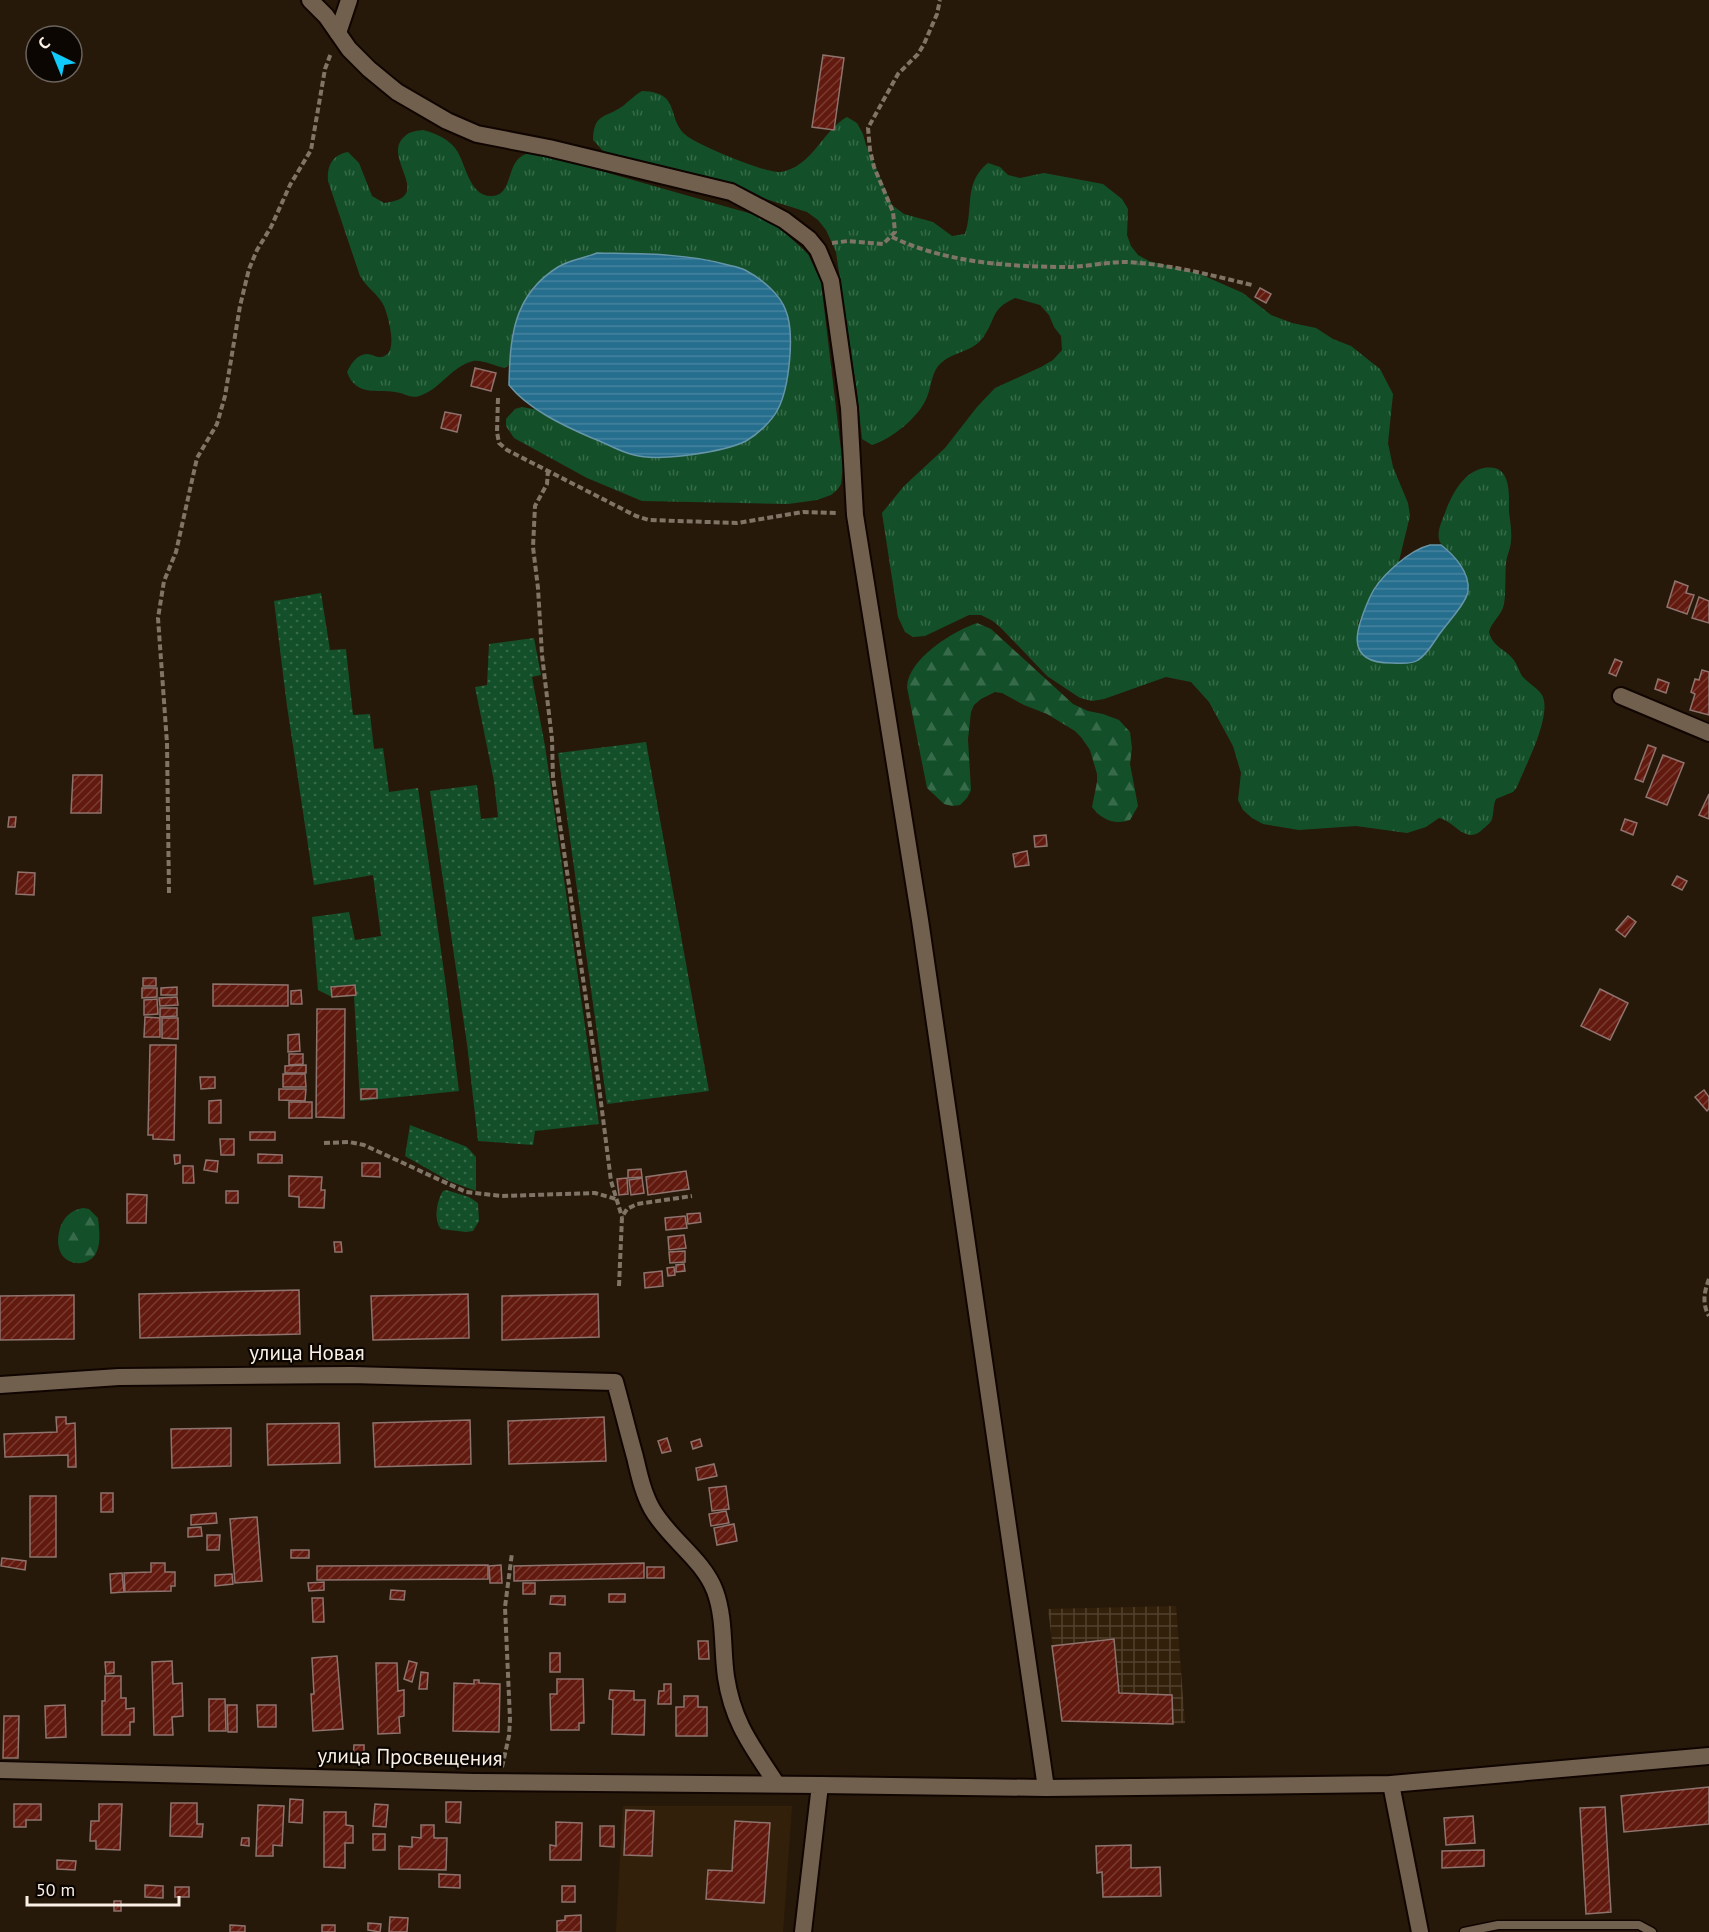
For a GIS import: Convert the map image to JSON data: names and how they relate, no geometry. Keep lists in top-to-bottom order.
{
  "streets": {
    "street": ["улица Новая", "улица Просвещения"]
  },
  "crossings": [
    ["улица Новая", "улица Просвещения"]
  ],
  "scale_bar": "50 m",
  "north": "top left"
}
